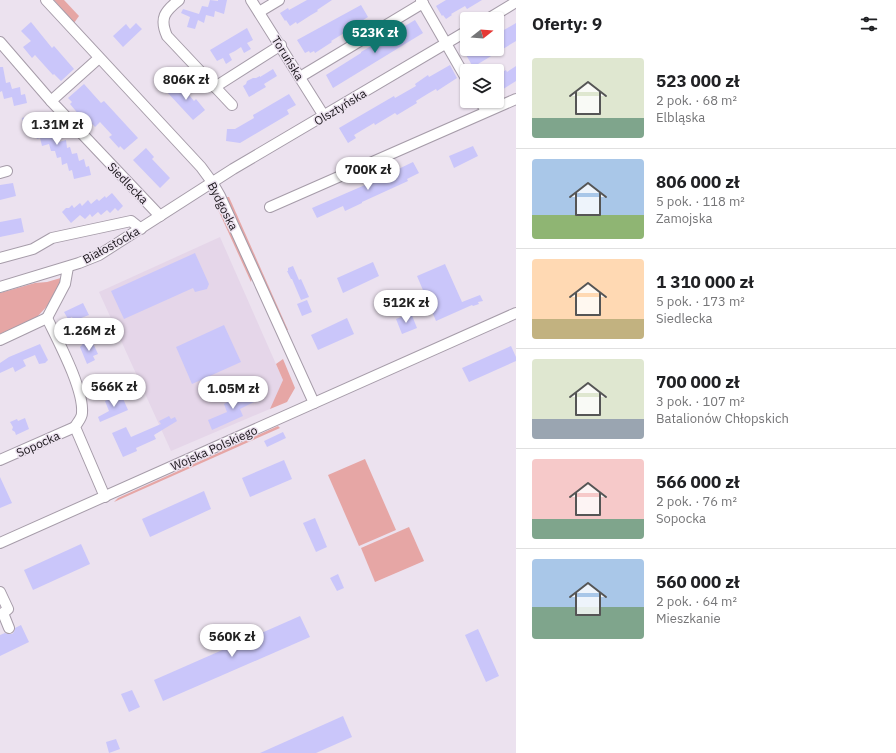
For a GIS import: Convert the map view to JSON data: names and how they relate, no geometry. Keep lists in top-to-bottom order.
{
  "streets": {
    "street": [
      "Toruńska",
      "Olsztyńska",
      "Siedlecka",
      "Bydgoska",
      "Białostocka",
      "Sopocka",
      "Wojska Polskiego"
    ]
  },
  "crossings": [
    ["Toruńska", "Olsztyńska"],
    ["Olsztyńska", "Bydgoska"],
    ["Olsztyńska", "Białostocka"],
    ["Siedlecka", "Białostocka"],
    ["Bydgoska", "Białostocka"],
    ["Bydgoska", "Wojska Polskiego"],
    ["Sopocka", "Wojska Polskiego"]
  ],
  "north": "right",
  "page": {
    "heading": "Oferty: 9",
    "price": [
      "523K zł",
      "806K zł",
      "1.31M zł",
      "700K zł",
      "512K zł",
      "1.26M zł",
      "566K zł",
      "1.05M zł",
      "560K zł"
    ],
    "list": [
      {
        "name": "523 000 zł",
        "note": "2 pok. · 68 m² · Elbląska"
      },
      {
        "name": "806 000 zł",
        "note": "5 pok. · 118 m² · Zamojska"
      },
      {
        "name": "1 310 000 zł",
        "note": "5 pok. · 173 m² · Siedlecka"
      },
      {
        "name": "700 000 zł",
        "note": "3 pok. · 107 m² · Batalionów Chłopskich"
      },
      {
        "name": "566 000 zł",
        "note": "2 pok. · 76 m² · Sopocka"
      },
      {
        "name": "560 000 zł",
        "note": "2 pok. · 64 m² · Mieszkanie"
      }
    ]
  }
}
